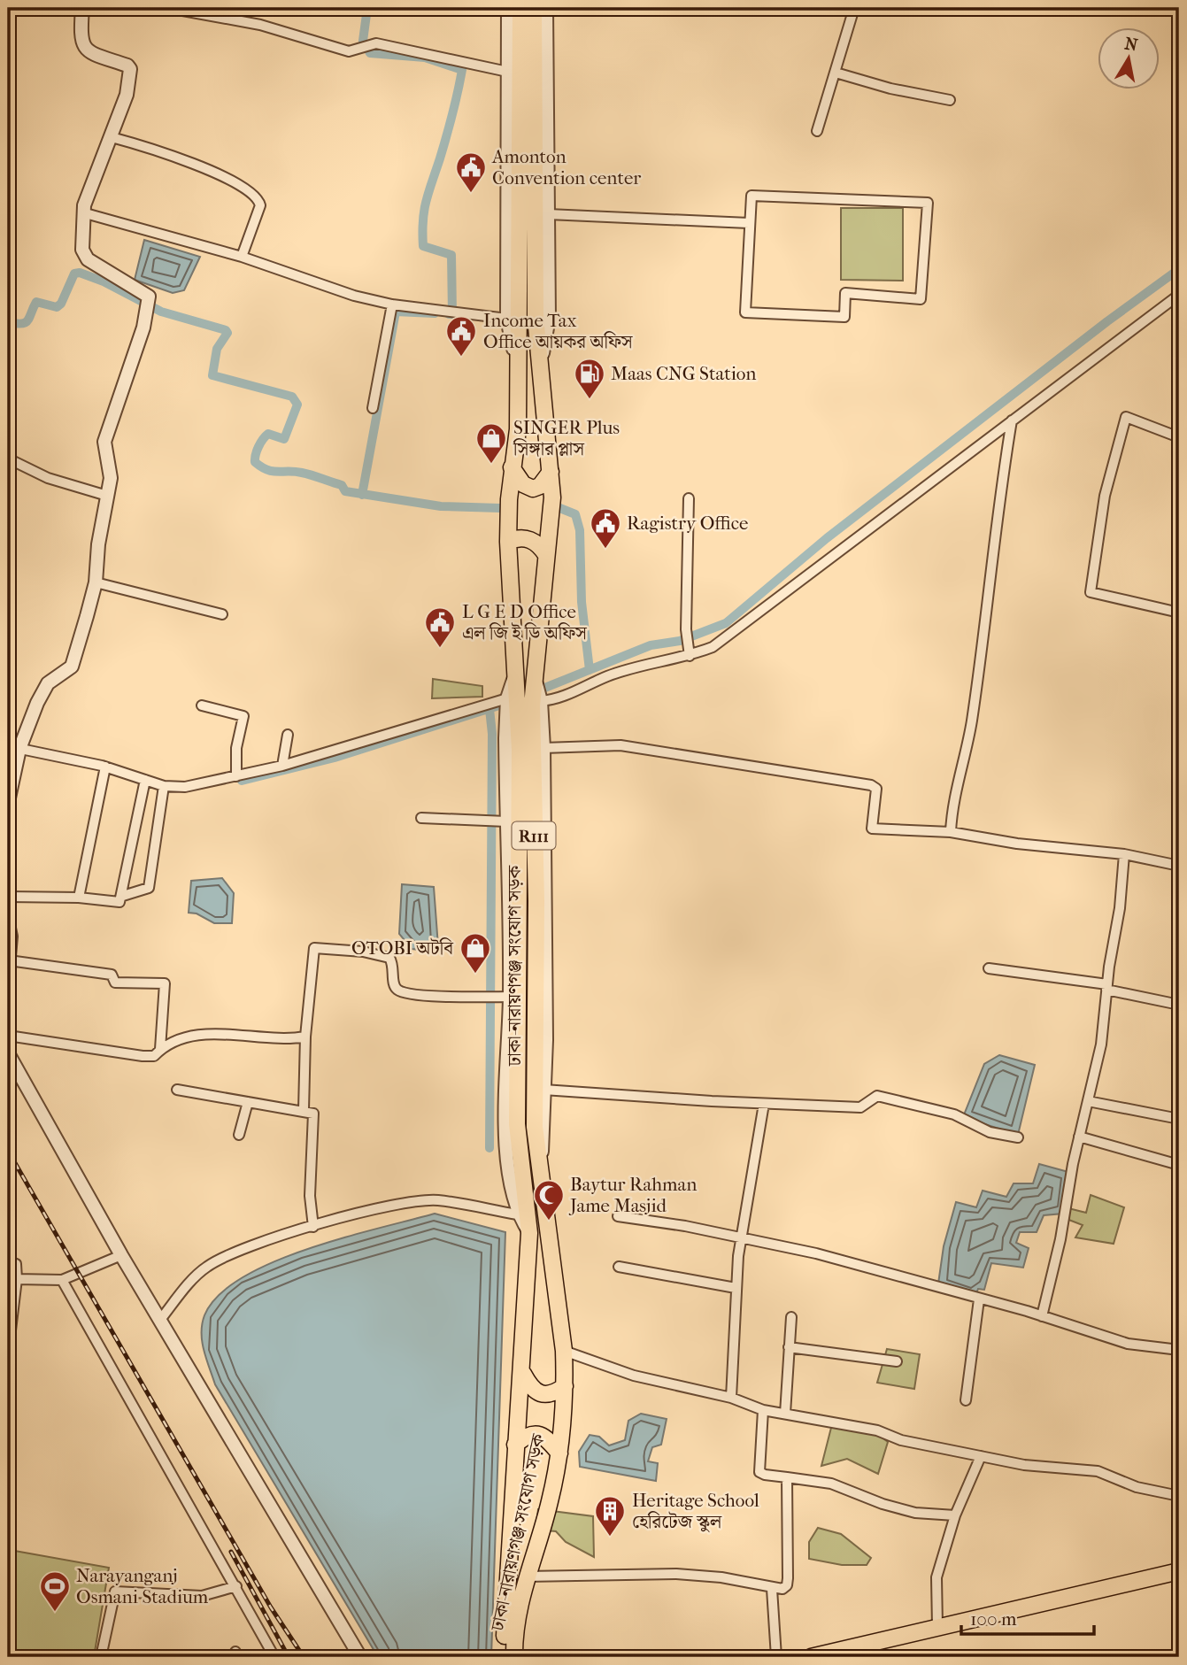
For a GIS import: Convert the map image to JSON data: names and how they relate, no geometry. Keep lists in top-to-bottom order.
{
  "streets": {
    "main road": ["R111", "ঢাকা-নারায়ণগঞ্জ সংযোগ সড়ক"]
  },
  "places": {
    "public building": [
      "Amonton Convention center",
      "Income Tax Office আয়কর অফিস",
      "Ragistry Office",
      "L G E D Office এল জি ই ডি অফিস"
    ],
    "fuel station": ["Maas CNG Station"],
    "shop": ["SINGER Plus সিঙ্গার প্লাস", "OTOBI অটবি"],
    "mosque": ["Baytur Rahman Jame Masjid"],
    "building": ["Heritage School হেরিটেজ স্কুল"],
    "sports": ["Narayanganj Osmani Stadium"]
  },
  "scale_bar": "100 m",
  "north": "top"
}
